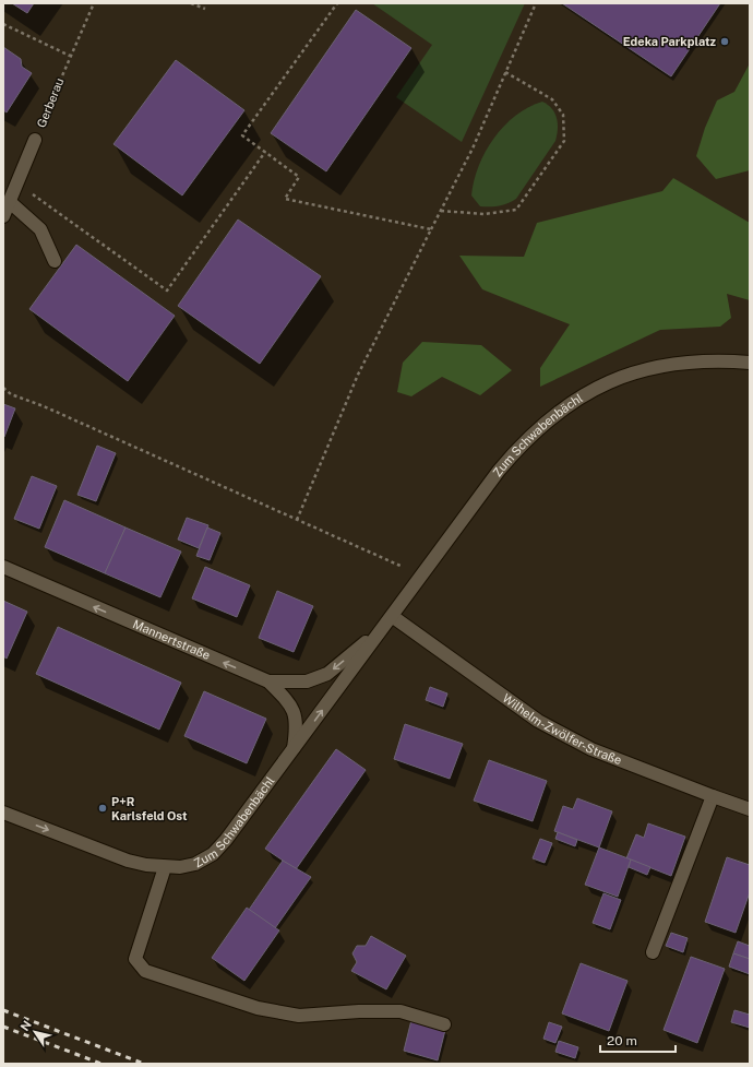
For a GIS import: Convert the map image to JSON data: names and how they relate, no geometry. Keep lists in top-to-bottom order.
{
  "streets": {
    "street": [
      "Gerberau",
      "Zum Schwabenbächl",
      "Mannertstraße",
      "Wilhelm-Zwölfer-Straße"
    ]
  },
  "crossings": [
    ["Zum Schwabenbächl", "Mannertstraße"],
    ["Zum Schwabenbächl", "Wilhelm-Zwölfer-Straße"]
  ],
  "one_way": ["Mannertstraße"],
  "places": ["Edeka Parkplatz", "P+R Karlsfeld Ost"],
  "scale_bar": "20 m",
  "north": "top left"
}
